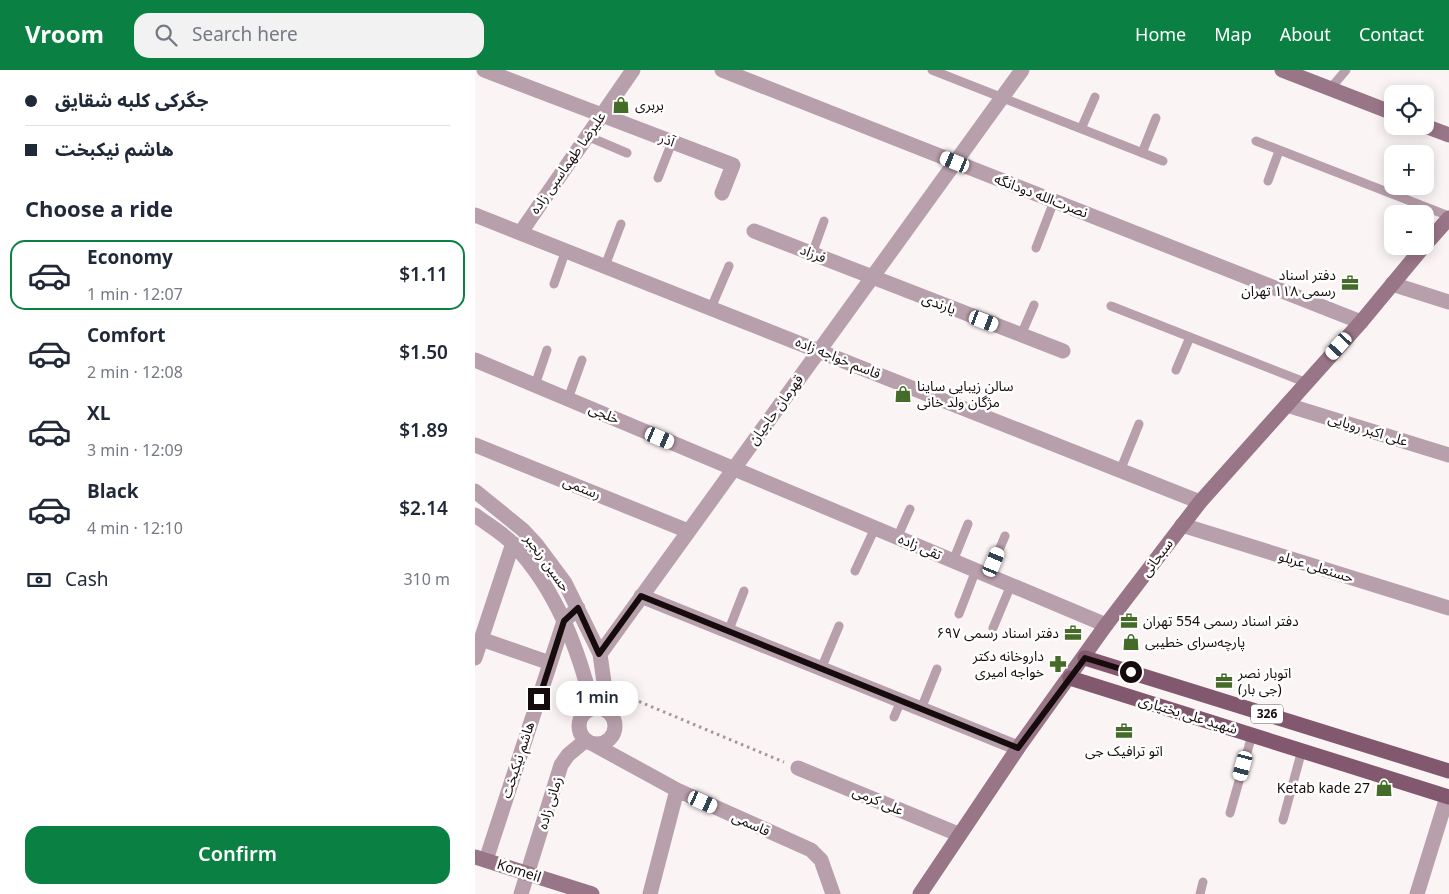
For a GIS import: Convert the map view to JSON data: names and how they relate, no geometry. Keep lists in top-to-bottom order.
{
  "streets": {
    "main road": [
      "سبحانی",
      "326",
      "شهید علی بختیاری",
      "Komeil"
    ],
    "street": [
      "آذر",
      "علیرضا طهماسبی زاده",
      "نصرت‌الله دودانگه",
      "فرزاد",
      "یارندی",
      "قاسم خواجه زاده",
      "قهرمان حاجیان",
      "خلجی",
      "علی اکبر رویایی",
      "رستمی",
      "تقی زاده",
      "حسین رنجبر",
      "حسنعلی عربلو",
      "هاشم نیکبخت",
      "علی کرمی",
      "زمانی زاده",
      "قاسمی"
    ]
  },
  "crossings": [
    ["آذر", "علیرضا طهماسبی زاده"],
    ["علیرضا طهماسبی زاده", "قاسم خواجه زاده"],
    ["نصرت‌الله دودانگه", "قهرمان حاجیان"],
    ["نصرت‌الله دودانگه", "سبحانی"],
    ["فرزاد", "یارندی"],
    ["فرزاد", "قهرمان حاجیان"],
    ["یارندی", "قهرمان حاجیان"],
    ["قاسم خواجه زاده", "قهرمان حاجیان"],
    ["قاسم خواجه زاده", "سبحانی"],
    ["قهرمان حاجیان", "خلجی"],
    ["قهرمان حاجیان", "رستمی"],
    ["قهرمان حاجیان", "تقی زاده"],
    ["قهرمان حاجیان", "حسین رنجبر"],
    ["خلجی", "تقی زاده"],
    ["علی اکبر رویایی", "سبحانی"],
    ["تقی زاده", "سبحانی"],
    ["سبحانی", "حسنعلی عربلو"],
    ["سبحانی", "شهید علی بختیاری"],
    ["سبحانی", "علی کرمی"],
    ["حسین رنجبر", "هاشم نیکبخت"],
    ["حسین رنجبر", "زمانی زاده"],
    ["حسین رنجبر", "قاسمی"],
    ["هاشم نیکبخت", "Komeil"],
    ["زمانی زاده", "قاسمی"],
    ["زمانی زاده", "Komeil"]
  ],
  "places": {
    "shop": [
      "بربری",
      "سالن زیبایی ساینا مژگان ولد خانی",
      "پارچه‌سرای خطیبی",
      "Ketab kade 27"
    ],
    "office": [
      "دفتر اسناد رسمی ۱۱۸ تهران",
      "دفتر اسناد رسمی 554 تهران",
      "دفتر اسناد رسمی ۶۹۷",
      "اتوبار نصر (جی بار)",
      "اتو ترافیک جی"
    ],
    "pharmacy": ["داروخانه دکتر خواجه امیری"]
  },
  "page": {
    "header": "Vroom",
    "search": "Search here",
    "nav": [
      "Home",
      "Map",
      "About",
      "Contact"
    ],
    "banner": ["جگرکی کلبه شقایق", "هاشم نیکبخت"],
    "map_buttons": ["+", "−"],
    "heading": "Choose a ride",
    "list": [
      {
        "name": "Economy",
        "note": "1 min · 12:07",
        "value": "$1.11"
      },
      {
        "name": "Comfort",
        "note": "2 min · 12:08",
        "value": "$1.50"
      },
      {
        "name": "XL",
        "note": "3 min · 12:09",
        "value": "$1.89"
      },
      {
        "name": "Black",
        "note": "4 min · 12:10",
        "value": "$2.14"
      }
    ],
    "pay": ["Cash", "310 m"],
    "bubble": "1 min",
    "buttons": "Confirm"
  }
}
